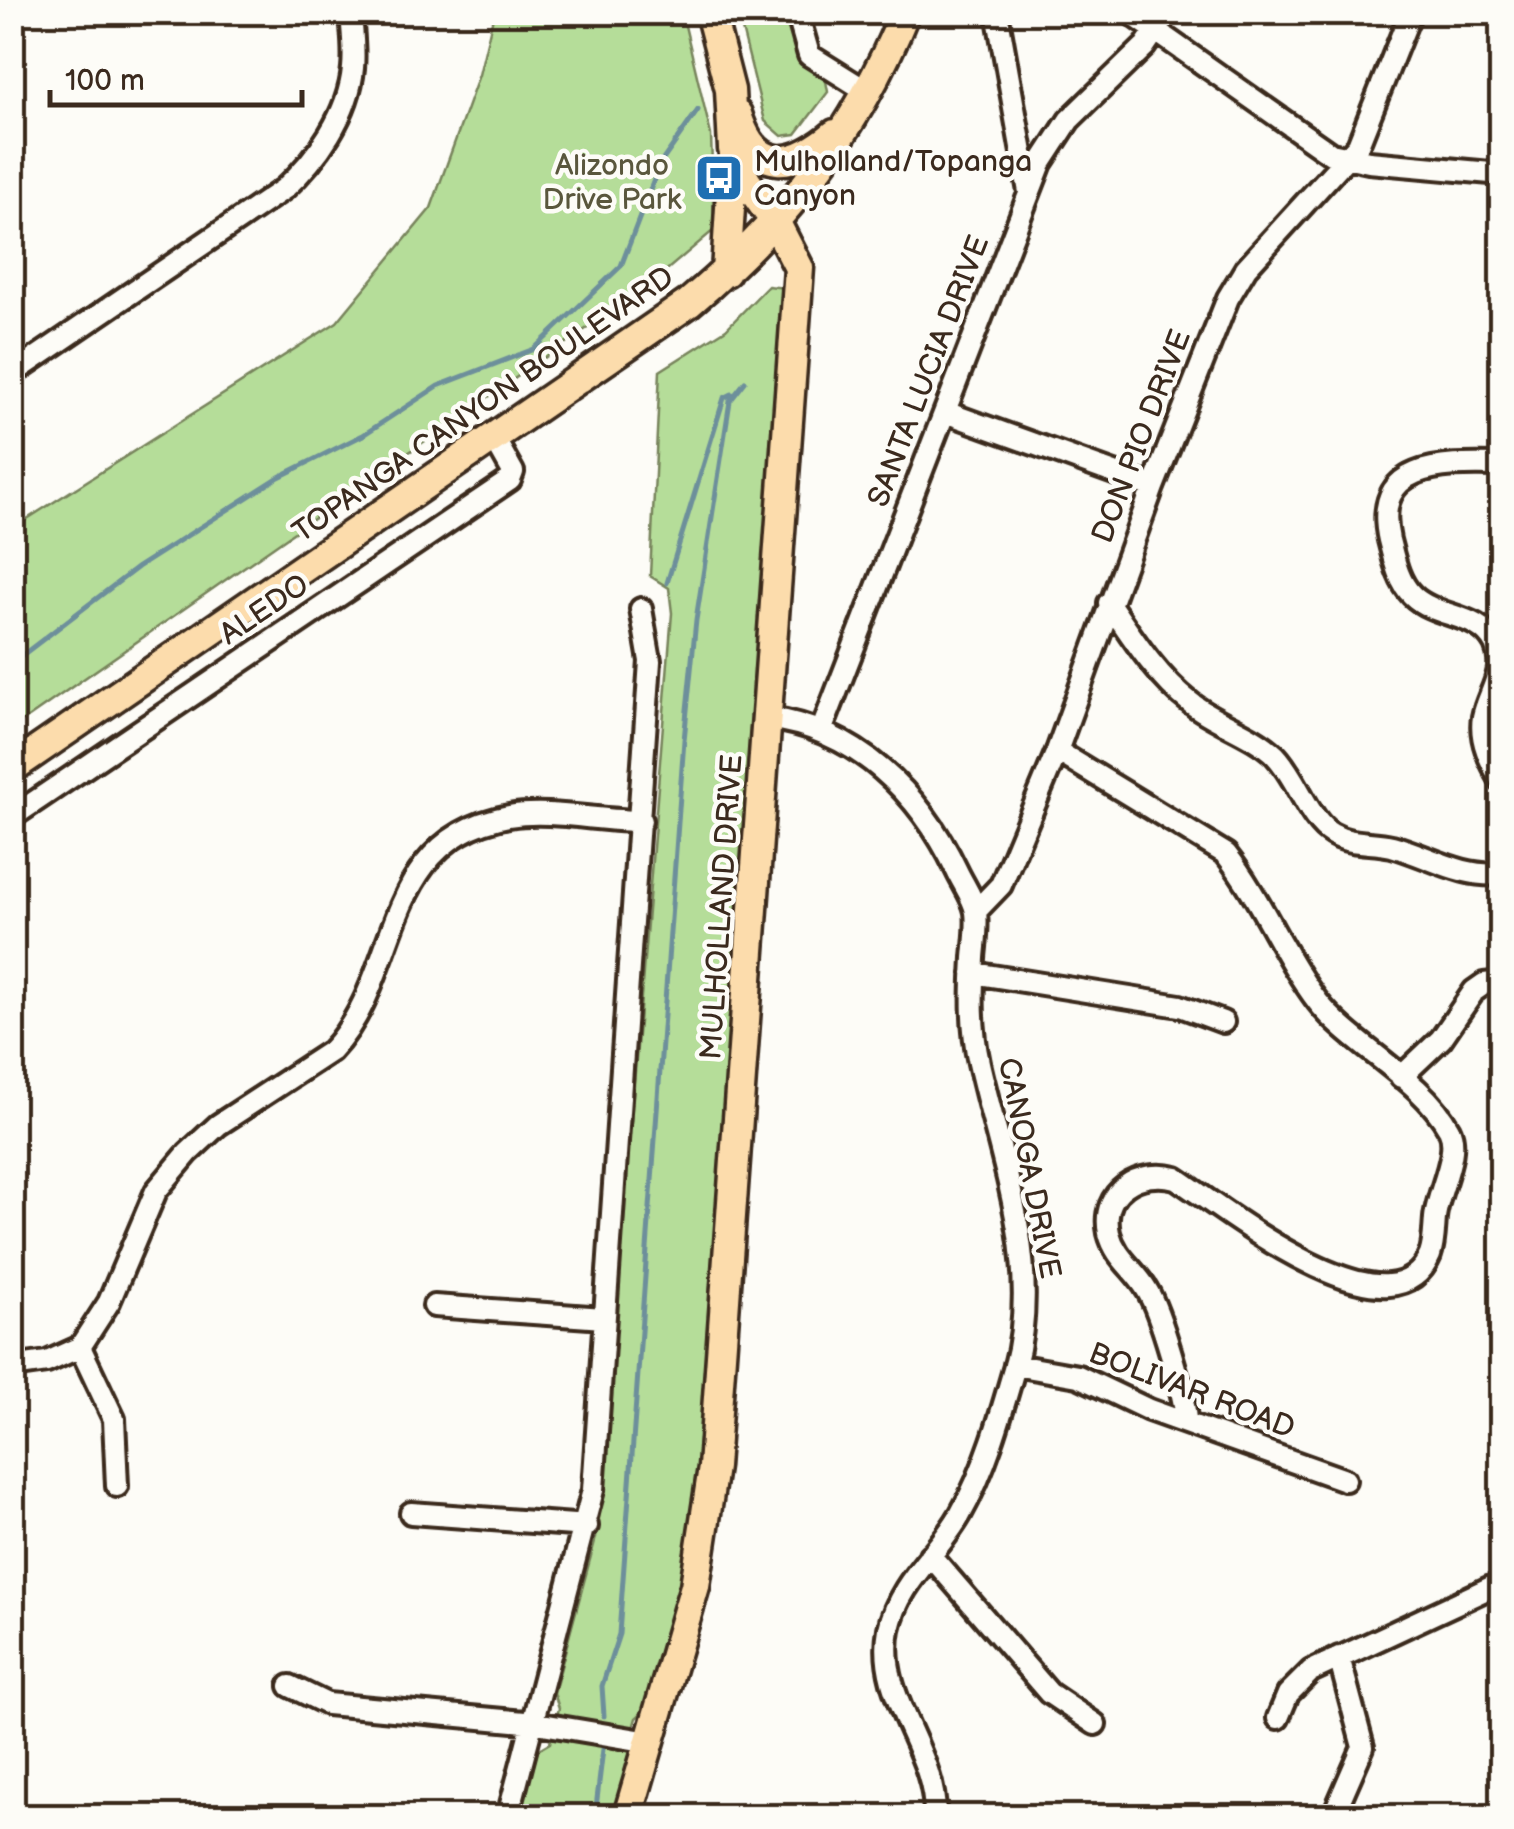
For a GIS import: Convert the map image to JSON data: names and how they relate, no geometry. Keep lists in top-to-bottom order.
{
  "streets": {
    "main road": ["TOPANGA CANYON BOULEVARD", "MULHOLLAND DRIVE"],
    "street": [
      "SANTA LUCIA DRIVE",
      "DON PIO DRIVE",
      "ALEDO",
      "CANOGA DRIVE",
      "BOLIVAR ROAD"
    ]
  },
  "crossings": [
    ["TOPANGA CANYON BOULEVARD", "ALEDO"],
    ["TOPANGA CANYON BOULEVARD", "MULHOLLAND DRIVE"],
    ["DON PIO DRIVE", "CANOGA DRIVE"],
    ["CANOGA DRIVE", "BOLIVAR ROAD"]
  ],
  "parks": ["Alizondo Drive Park"],
  "places": {
    "bus stop": ["Mulholland/Topanga Canyon"]
  },
  "scale_bar": "100 m"
}
